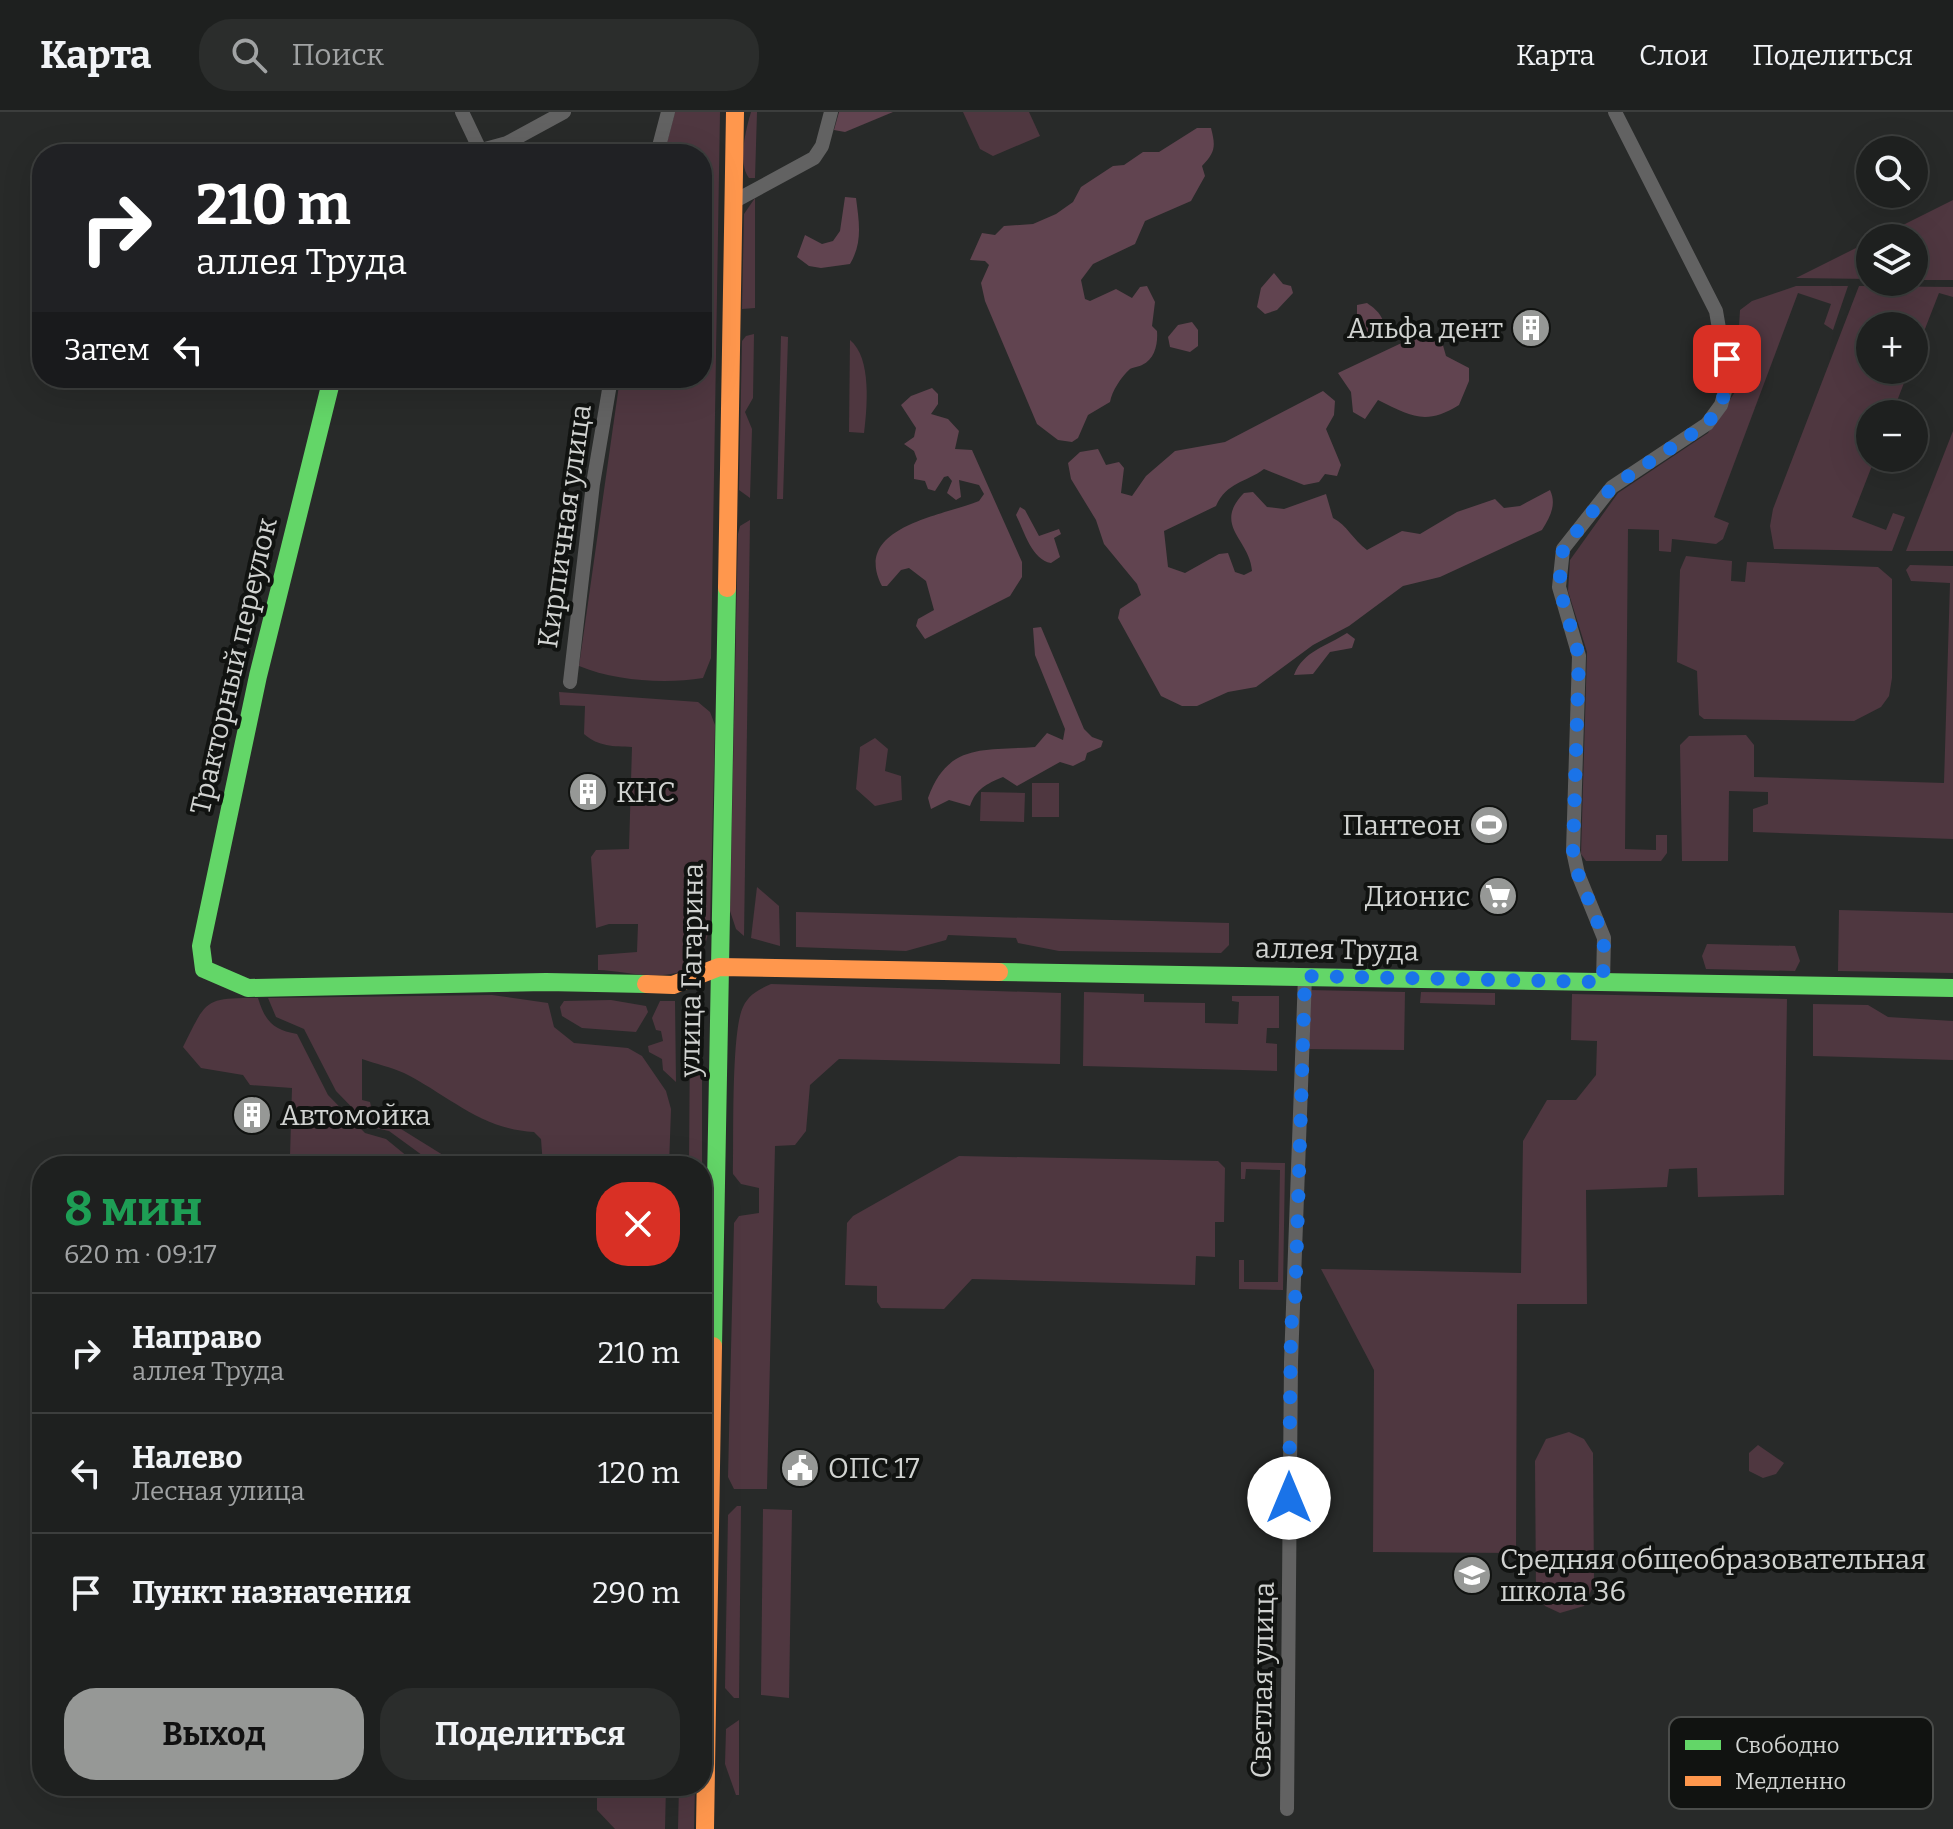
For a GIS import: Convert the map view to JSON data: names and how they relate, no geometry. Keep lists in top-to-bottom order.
{
  "streets": {
    "street": [
      "Кирпичная улица",
      "Тракторный переулок",
      "аллея Труда",
      "улица Гагарина",
      "Светлая улица"
    ]
  },
  "crossings": [
    ["Тракторный переулок", "аллея Труда"],
    ["Тракторный переулок", "улица Гагарина"],
    ["аллея Труда", "улица Гагарина"],
    ["аллея Труда", "Светлая улица"]
  ],
  "places": {
    "building": ["Альфа дент", "КНС", "Автомойка"],
    "sports": ["Пантеон"],
    "supermarket": ["Дионис"],
    "public building": ["ОПС 17"],
    "school or university": ["Средняя общеобразовательная школа 36"]
  },
  "legend": ["Свободно", "Медленно"],
  "page": {
    "header": "Карта",
    "search": "Поиск",
    "nav": ["Карта", "Слои", "Поделиться"],
    "map_buttons": ["+", "−"],
    "turn": ["210 m", "аллея Труда"],
    "then": "Затем",
    "heading": ["8 мин", "620 m · 09:17"],
    "list": [
      {
        "name": "Направо",
        "note": "аллея Труда",
        "value": "210 m"
      },
      {
        "name": "Налево",
        "note": "Лесная улица",
        "value": "120 m"
      },
      {
        "name": "Пункт назначения",
        "value": "290 m"
      }
    ],
    "buttons": ["Выход", "Поделиться"]
  }
}
